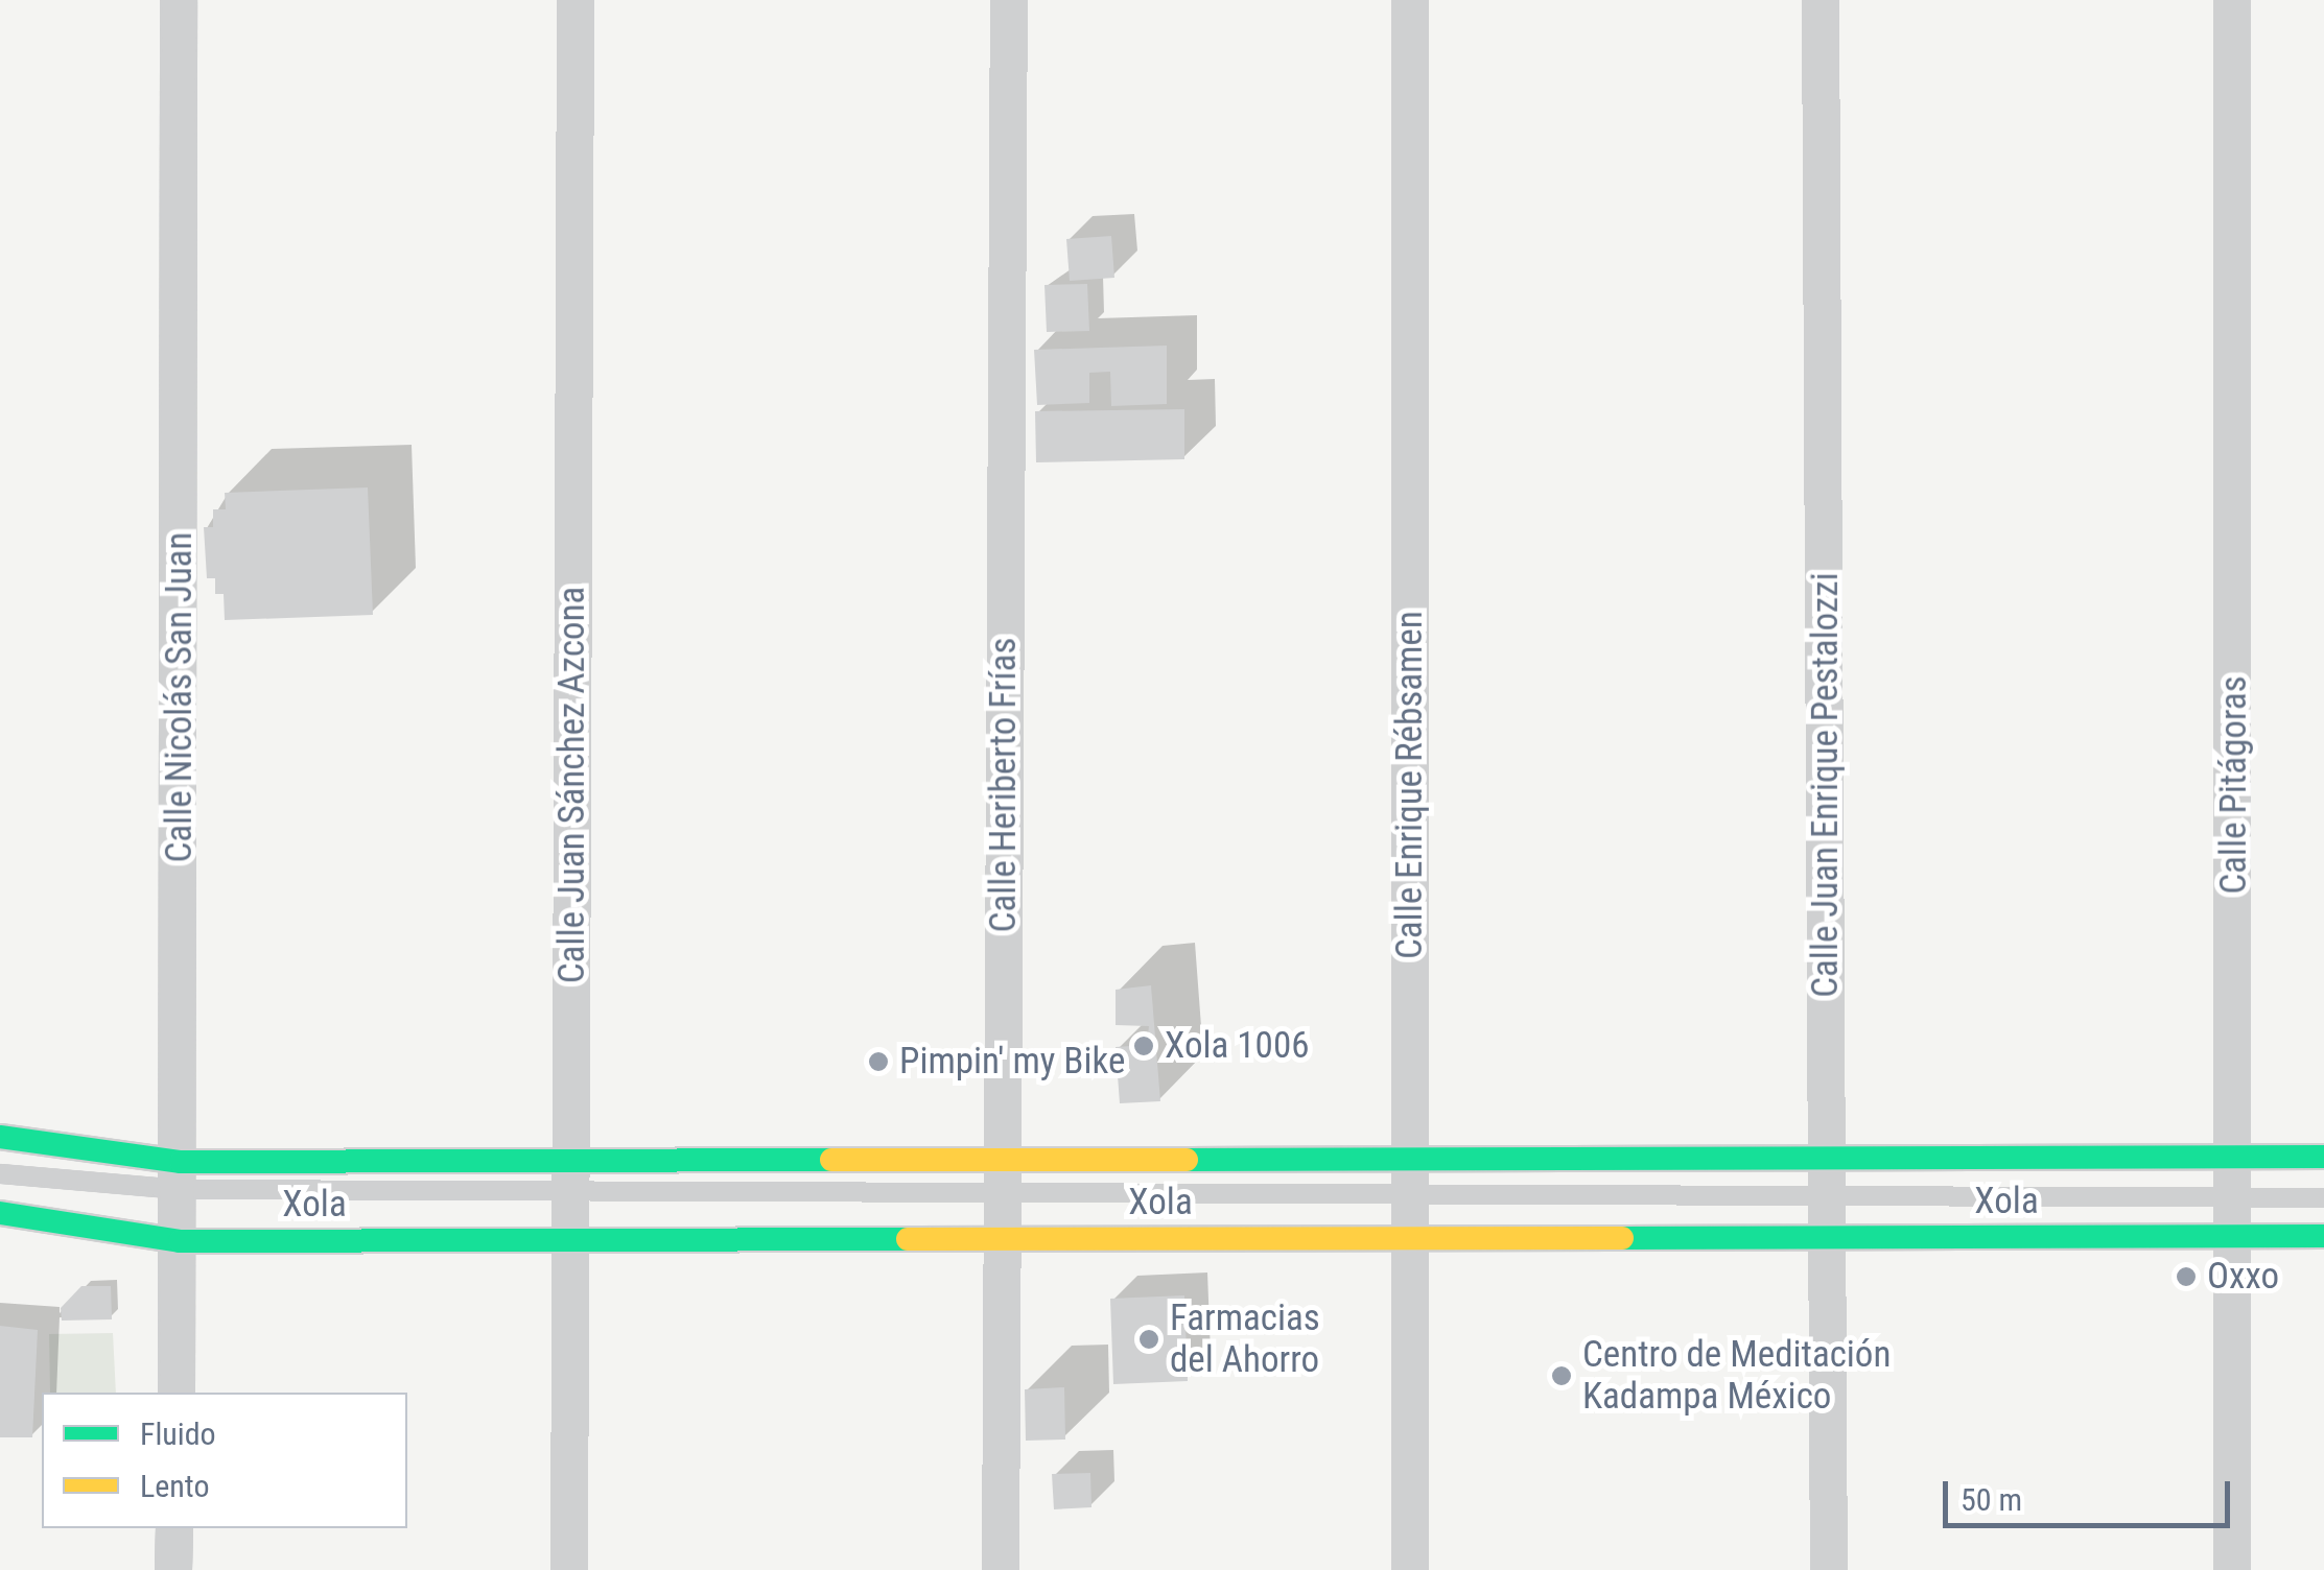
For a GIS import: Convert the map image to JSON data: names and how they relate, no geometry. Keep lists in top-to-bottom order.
{
  "streets": {
    "main road": ["Xola"],
    "street": [
      "Calle Nicolás San Juan",
      "Calle Juan Sánchez Azcona",
      "Calle Heriberto Frías",
      "Calle Enrique Rébsamen",
      "Calle Juan Enrique Pestalozzi",
      "Calle Pitágoras"
    ]
  },
  "crossings": [
    ["Calle Nicolás San Juan", "Xola"],
    ["Calle Juan Sánchez Azcona", "Xola"],
    ["Calle Heriberto Frías", "Xola"],
    ["Calle Enrique Rébsamen", "Xola"],
    ["Calle Juan Enrique Pestalozzi", "Xola"],
    ["Calle Pitágoras", "Xola"]
  ],
  "places": [
    "Xola 1006",
    "Pimpin' my Bike",
    "Oxxo",
    "Farmacias del Ahorro",
    "Centro de Meditación Kadampa México"
  ],
  "legend": ["Fluido", "Lento"],
  "scale_bar": "50 m"
}
